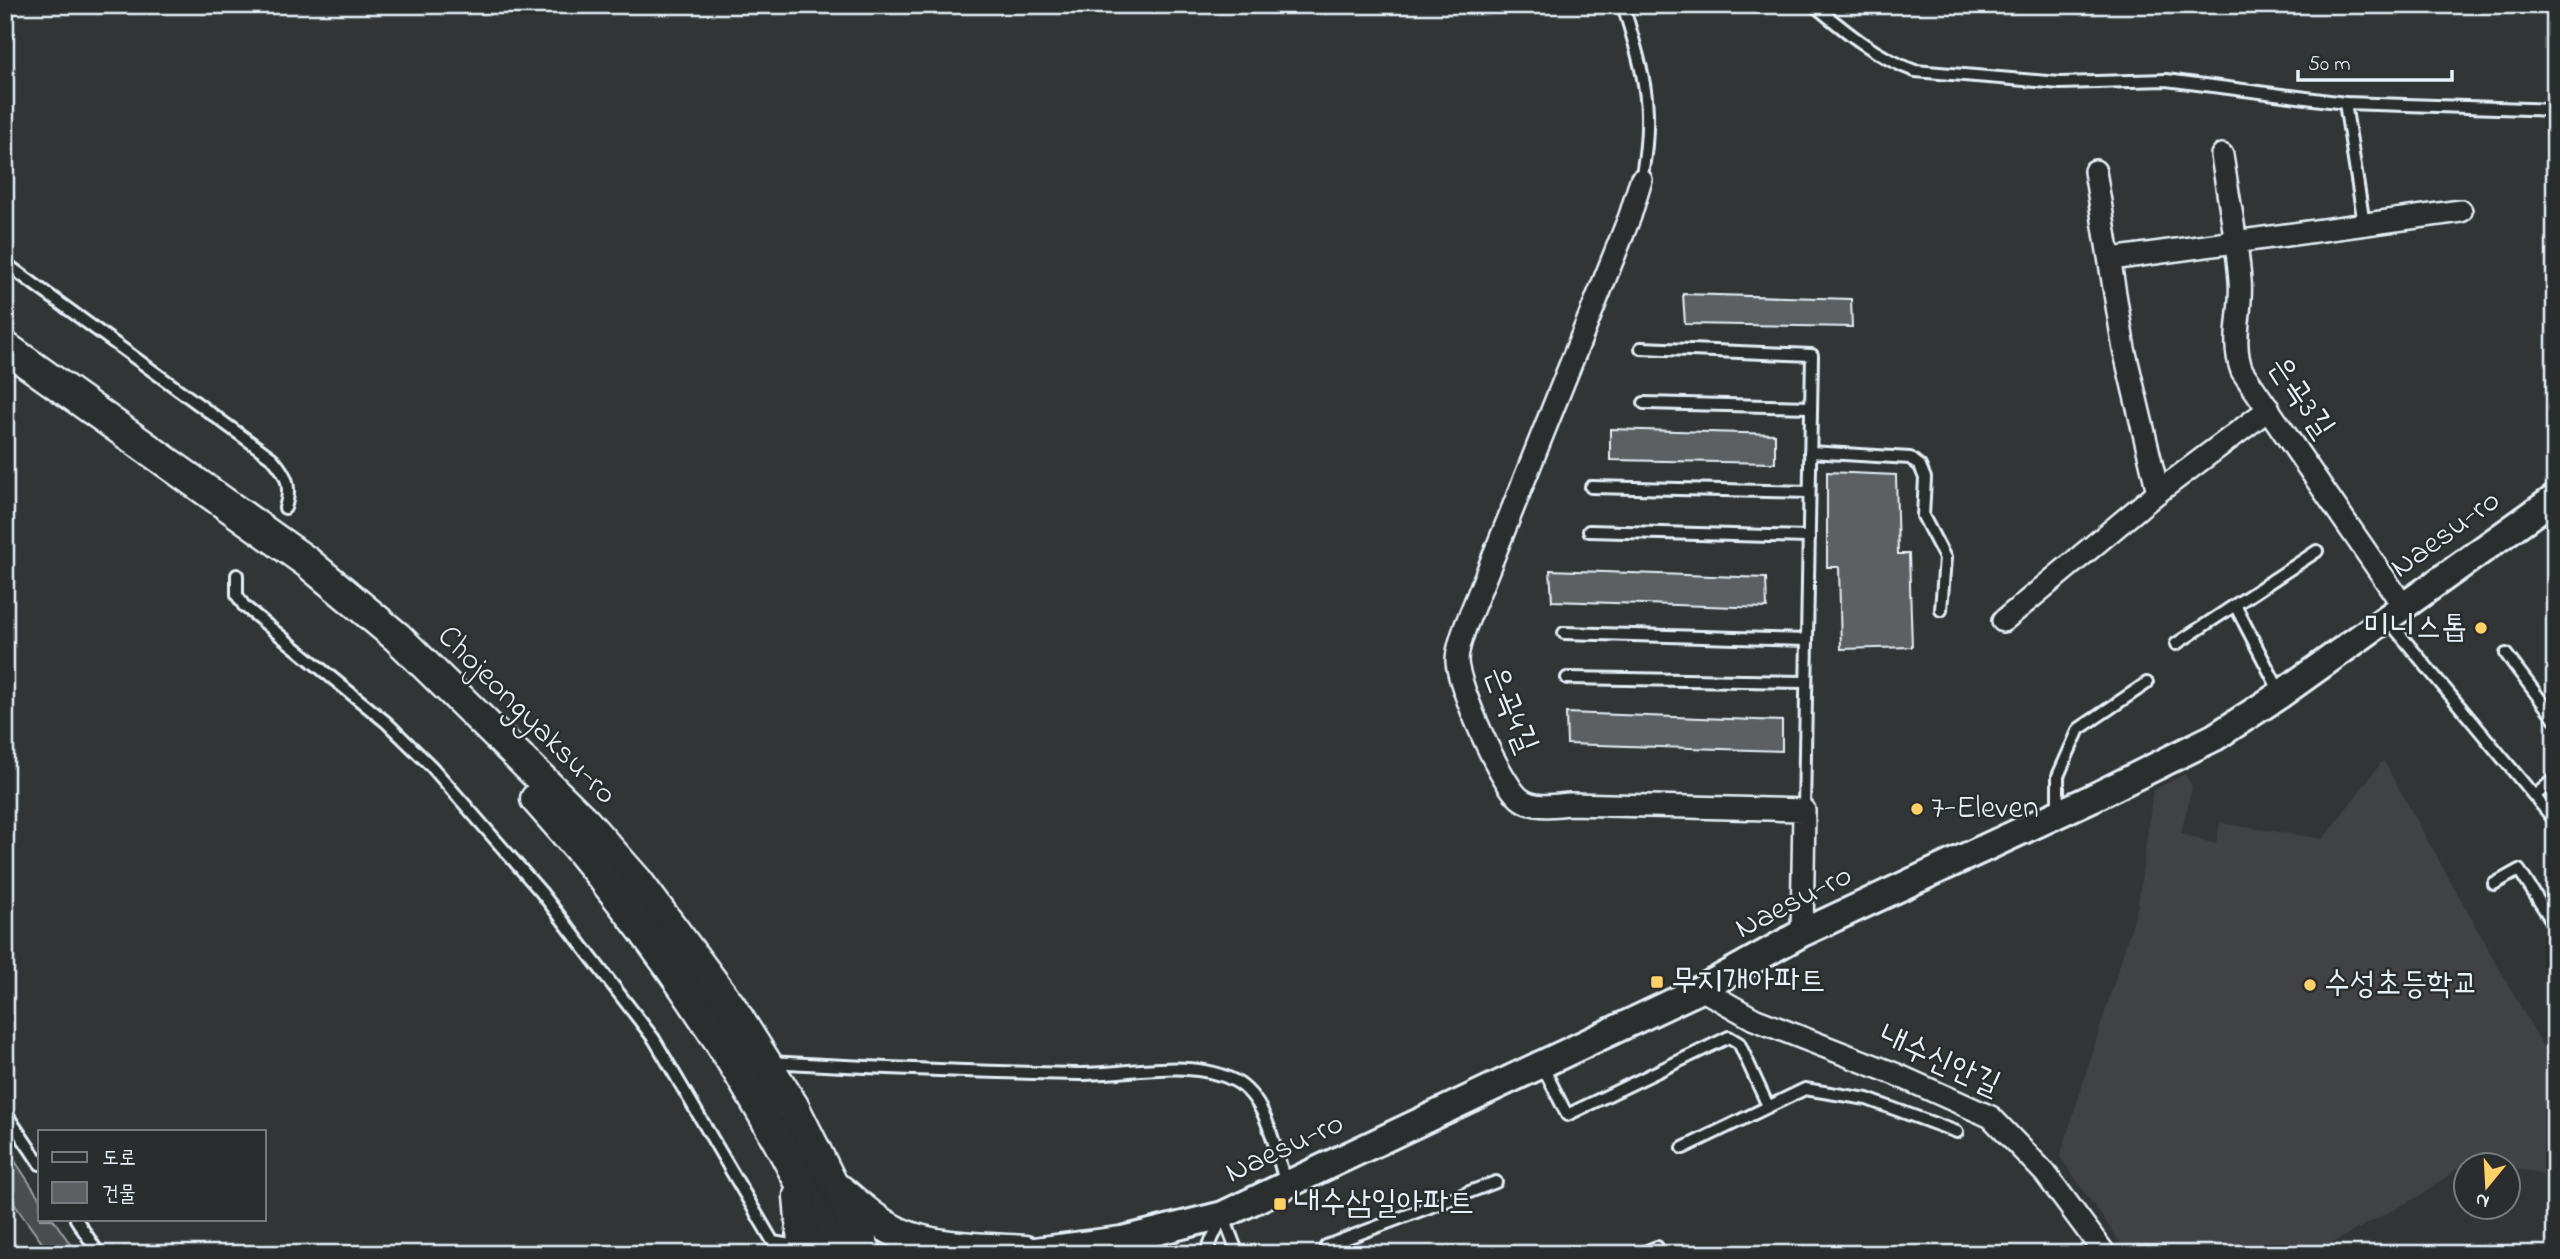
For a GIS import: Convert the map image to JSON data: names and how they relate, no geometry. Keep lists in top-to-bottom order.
{
  "streets": {
    "main road": ["Chojeongyaksu-ro"],
    "street": [
      "은곡3길",
      "Naesu-ro",
      "은곡4길",
      "내수신안길"
    ]
  },
  "crossings": [
    ["은곡3길", "Naesu-ro"],
    ["Naesu-ro", "내수신안길"]
  ],
  "places": {
    "other": ["미니스톱", "7-Eleven", "수성초등학교"],
    "transit": ["무지개아파트", "내수삼일아파트"]
  },
  "legend": ["도로", "건물"],
  "scale_bar": "50 m",
  "north": "bottom"
}
